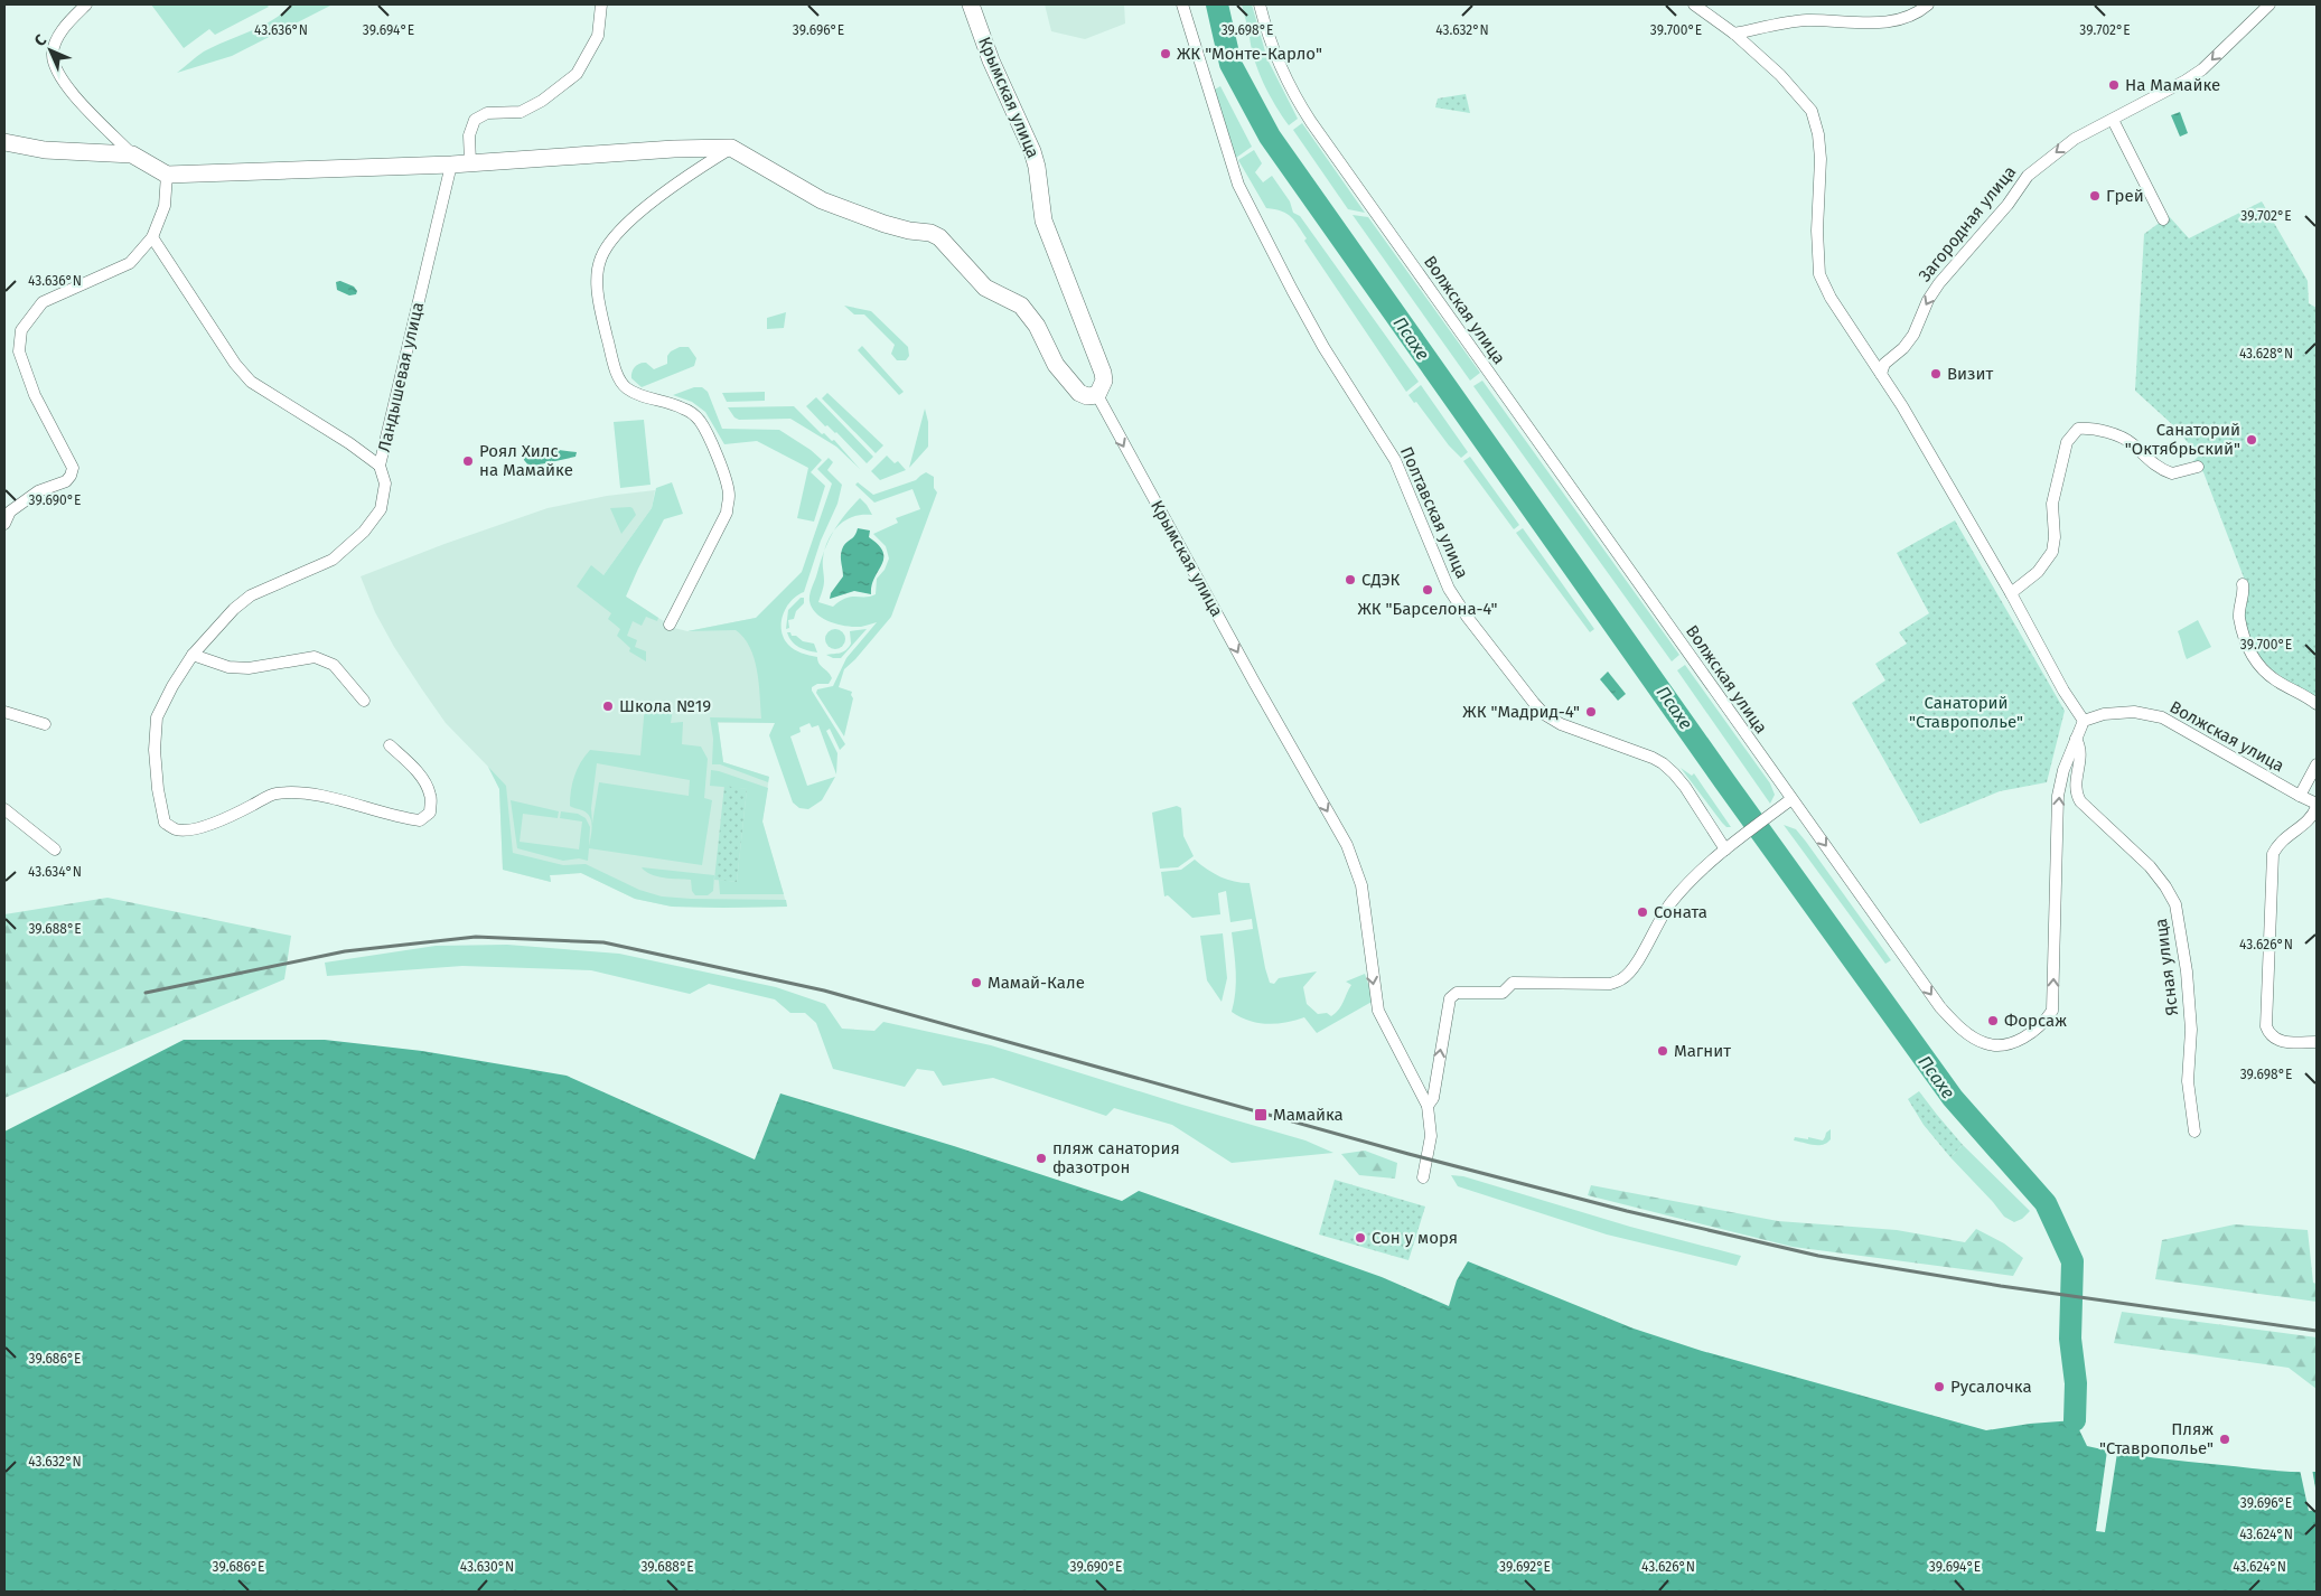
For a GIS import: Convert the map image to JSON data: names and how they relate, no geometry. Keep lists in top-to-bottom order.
{
  "streets": {
    "street": [
      "Крымская улица",
      "Загородная улица",
      "Волжская улица",
      "Ландышевая улица",
      "Полтавская улица",
      "Ясная улица"
    ]
  },
  "crossings": [
    ["Крымская улица", "Волжская улица"],
    ["Крымская улица", "Полтавская улица"],
    ["Волжская улица", "Ясная улица"]
  ],
  "one_way": ["Загородная улица"],
  "water": ["Псахе"],
  "parks": ["Санаторий \"Ставрополье\""],
  "places": {
    "other": [
      "ЖК \"Монте-Карло\"",
      "На Мамайке",
      "Грей",
      "Визит",
      "Санаторий \"Октябрьский\"",
      "Роял Хилс на Мамайке",
      "СДЭК",
      "ЖК \"Барселона-4\"",
      "Школа №19",
      "ЖК \"Мадрид-4\"",
      "Соната",
      "Мамай-Кале",
      "Форсаж",
      "Магнит",
      "пляж санатория фазотрон",
      "Сон у моря",
      "Русалочка",
      "Пляж \"Ставрополье\""
    ],
    "transit": ["Мамайка"]
  },
  "north": "top left",
  "coordinates": [
    "39.694°E",
    "39.696°E",
    "39.698°E",
    "43.632°N",
    "39.700°E",
    "39.702°E",
    "43.636°N",
    "43.628°N",
    "39.690°E",
    "43.634°N",
    "39.688°E",
    "43.626°N",
    "39.686°E",
    "43.624°N",
    "43.630°N",
    "39.692°E"
  ]
}
